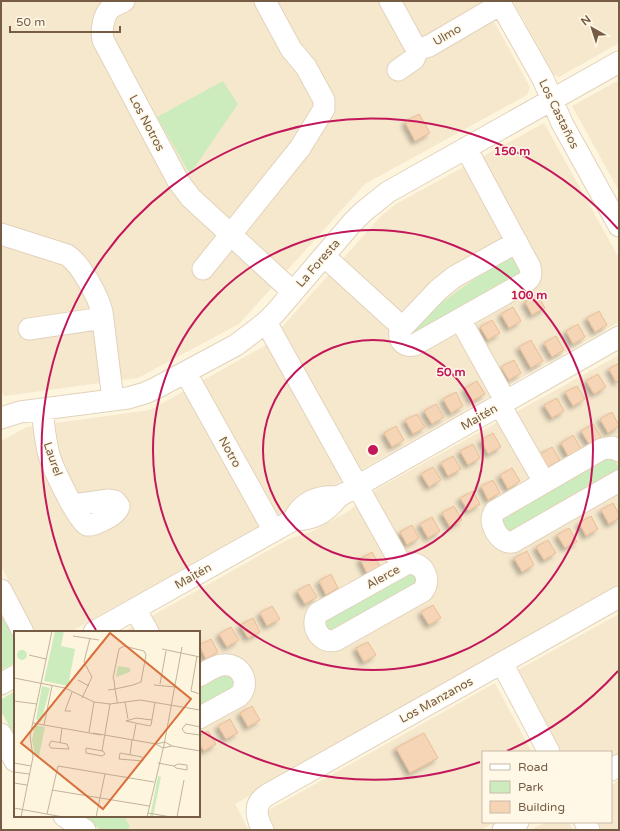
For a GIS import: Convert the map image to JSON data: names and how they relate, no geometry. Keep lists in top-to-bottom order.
{
  "streets": {
    "street": [
      "Ulmo",
      "Los Castaños",
      "Los Notros",
      "La Foresta",
      "Maitén",
      "Notro",
      "Laurel",
      "Alerce",
      "Los Manzanos"
    ]
  },
  "crossings": [
    ["Ulmo", "Los Castaños"],
    ["Los Castaños", "La Foresta"],
    ["Los Notros", "La Foresta"],
    ["La Foresta", "Notro"],
    ["La Foresta", "Laurel"],
    ["Maitén", "Notro"]
  ],
  "legend": ["Road", "Park", "Building"],
  "scale_bar": "50 m",
  "north": "top left",
  "rings": ["150 m", "100 m", "50 m"]
}
